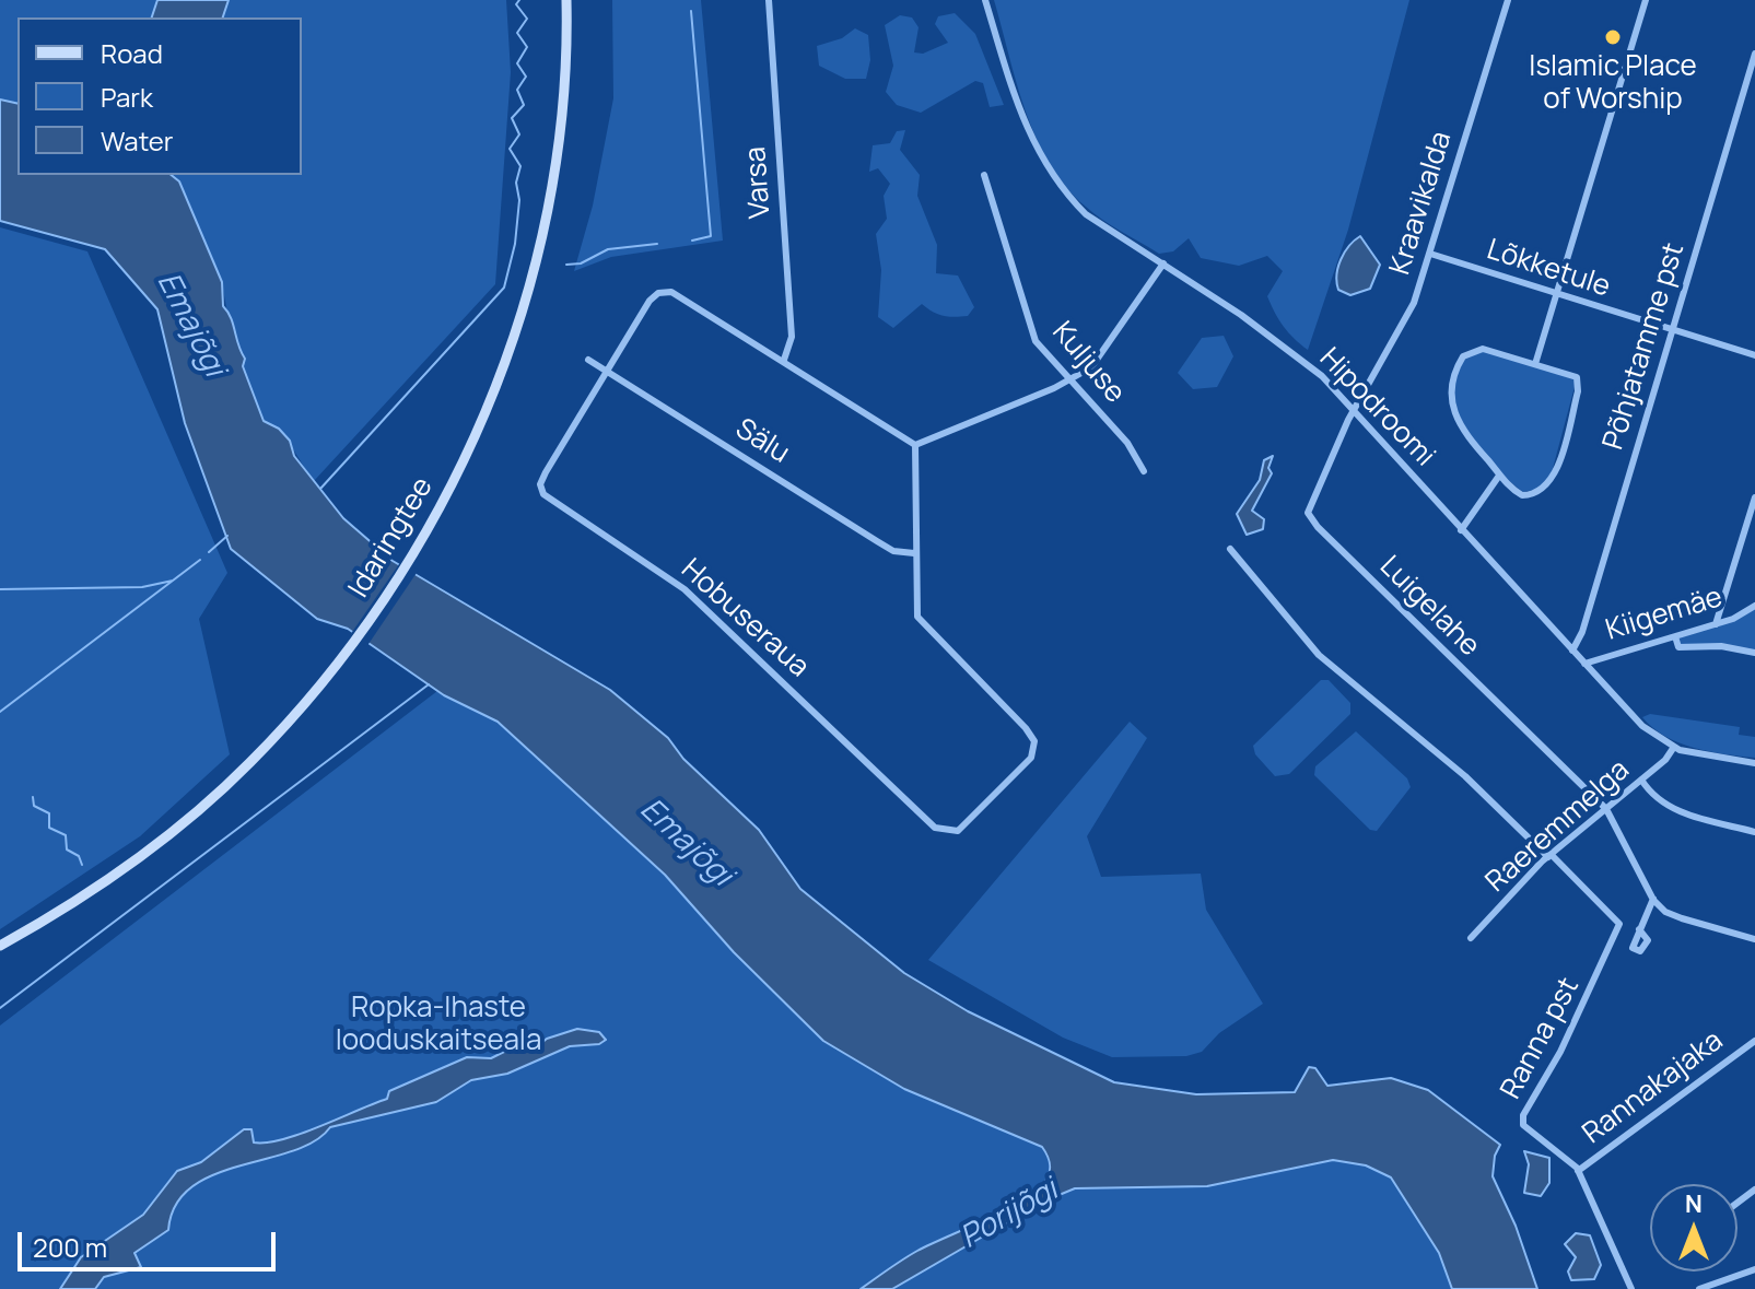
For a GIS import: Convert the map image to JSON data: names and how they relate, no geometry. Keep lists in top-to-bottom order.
{
  "streets": {
    "main road": ["Idaringtee"],
    "street": [
      "Varsa",
      "Kraavikalda",
      "Lõkketule",
      "Põhjatamme pst",
      "Kuljuse",
      "Hipodroomi",
      "Sälu",
      "Luigelahe",
      "Kiigemäe",
      "Hobuseraua",
      "Raeremmelga",
      "Ranna pst",
      "Rannakajaka"
    ]
  },
  "crossings": [
    ["Varsa", "Hobuseraua"],
    ["Kraavikalda", "Lõkketule"],
    ["Kraavikalda", "Hipodroomi"],
    ["Kraavikalda", "Luigelahe"],
    ["Lõkketule", "Põhjatamme pst"],
    ["Põhjatamme pst", "Hipodroomi"],
    ["Hipodroomi", "Luigelahe"],
    ["Hipodroomi", "Kiigemäe"],
    ["Hipodroomi", "Raeremmelga"],
    ["Sälu", "Hobuseraua"],
    ["Luigelahe", "Raeremmelga"],
    ["Raeremmelga", "Ranna pst"],
    ["Ranna pst", "Rannakajaka"]
  ],
  "water": ["Emajõgi", "Porijõgi"],
  "parks": ["Ropka-Ihaste looduskaitseala"],
  "places": ["Islamic Place of Worship"],
  "legend": ["Road", "Park", "Water"],
  "scale_bar": "200 m",
  "north": "top"
}
